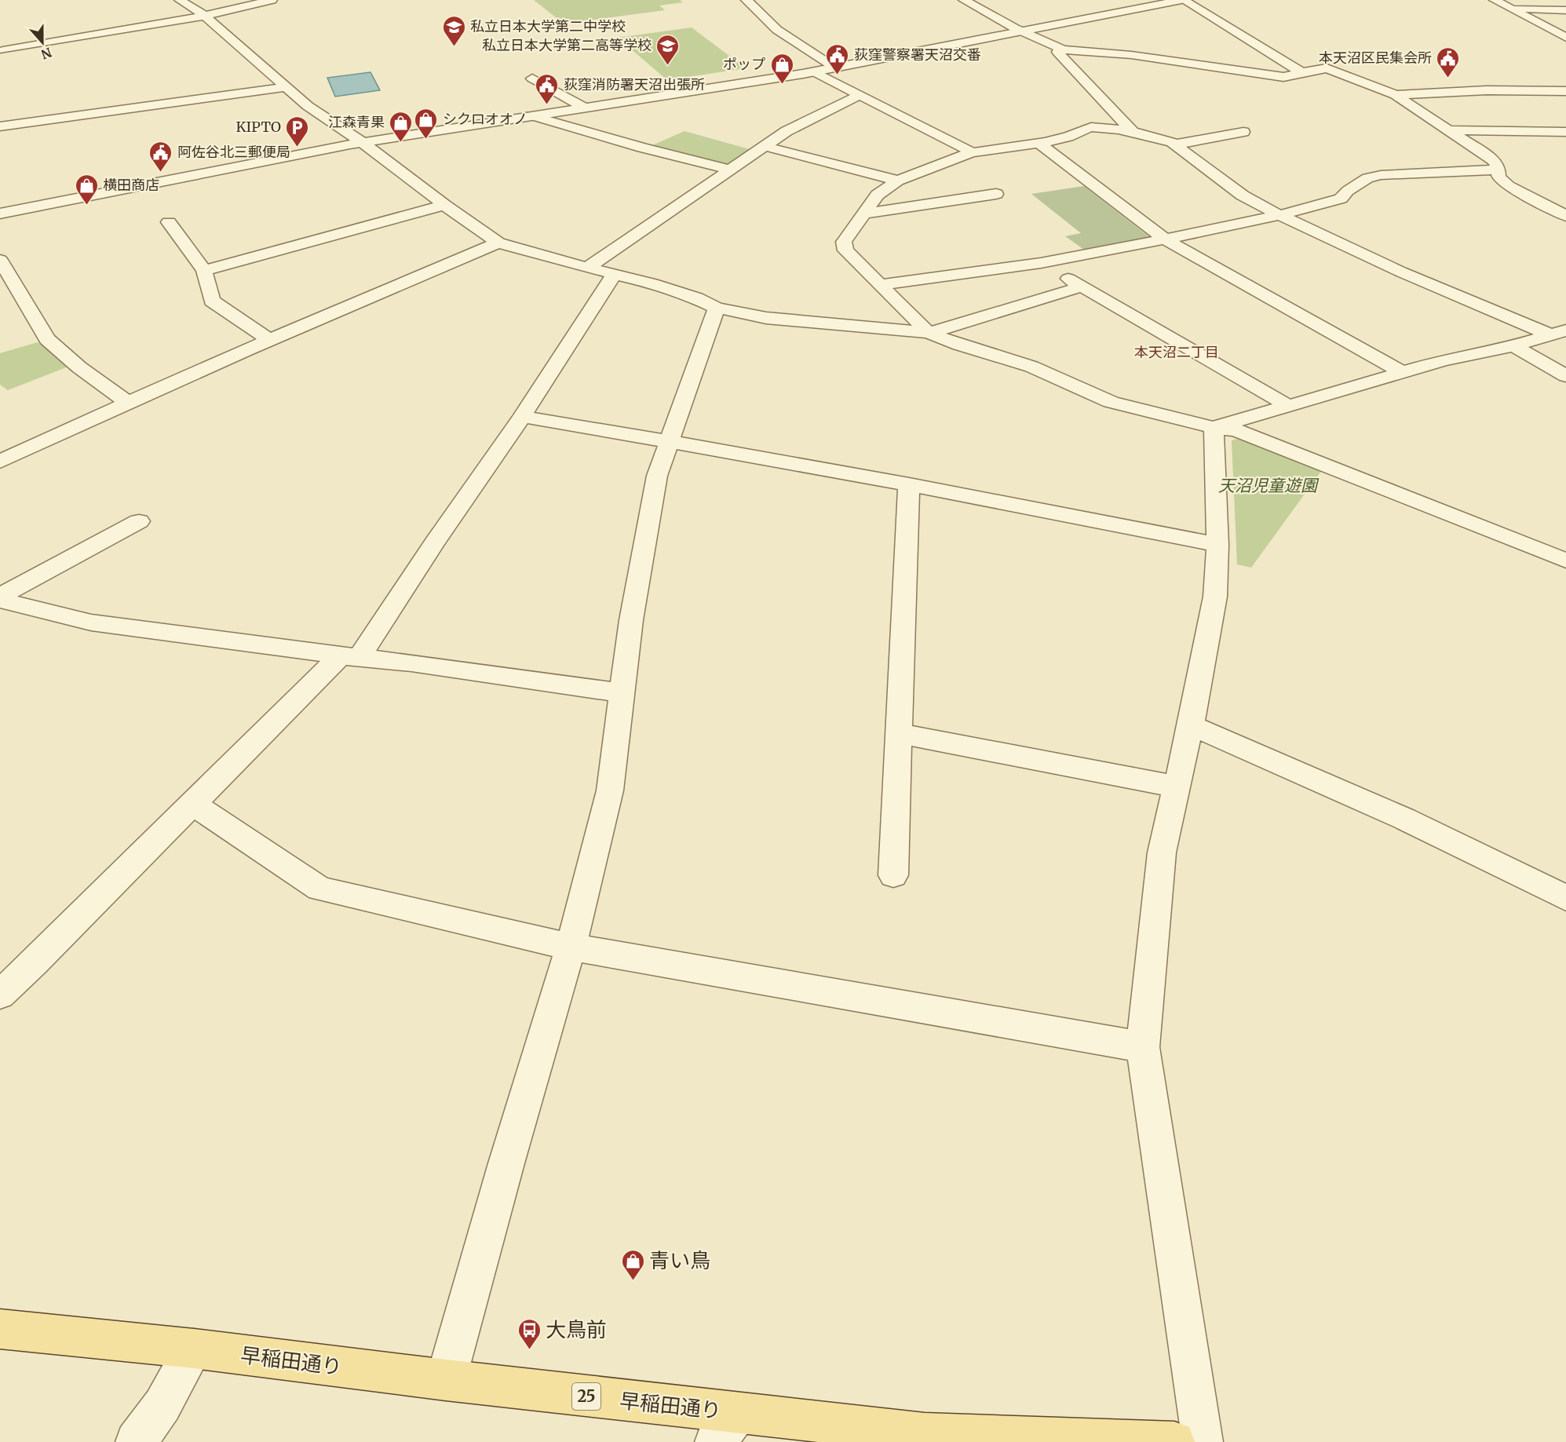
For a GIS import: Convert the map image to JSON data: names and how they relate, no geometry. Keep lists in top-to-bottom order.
{
  "streets": {
    "main road": ["早稲田通り", "25"]
  },
  "districts": ["本天沼二丁目"],
  "parks": ["天沼児童遊園"],
  "places": {
    "school or university": ["私立日本大学第二中学校", "私立日本大学第二高等学校"],
    "public building": [
      "荻窪警察署天沼交番",
      "本天沼区民集会所",
      "荻窪消防署天沼出張所",
      "阿佐谷北三郵便局"
    ],
    "shop": [
      "ポップ",
      "シクロオオノ",
      "江森青果",
      "横田商店",
      "青い鳥"
    ],
    "parking": ["KIPTO"],
    "bus stop": ["大鳥前"]
  },
  "north": "bottom"
}
